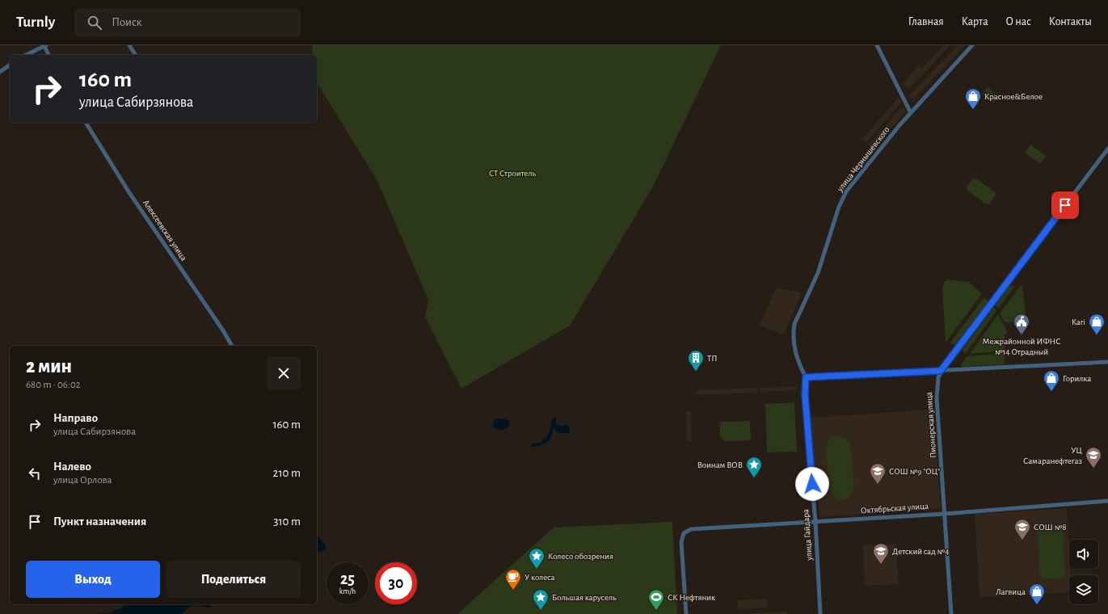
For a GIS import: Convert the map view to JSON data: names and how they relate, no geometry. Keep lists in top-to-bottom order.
{
  "streets": {
    "street": [
      "улица Чернышевского",
      "Алексеевская улица",
      "Пионерская улица",
      "Октябрьская улица",
      "улица Гайдара"
    ]
  },
  "crossings": [
    ["улица Чернышевского", "улица Гайдара"],
    ["Пионерская улица", "Октябрьская улица"],
    ["Октябрьская улица", "улица Гайдара"]
  ],
  "parks": ["СТ Строитель"],
  "places": {
    "shop": [
      "Красное&Белое",
      "Kari",
      "Горилка",
      "Лагвица"
    ],
    "public building": ["Межрайонной ИФНС №14 Отрадный"],
    "building": ["ТП"],
    "school or university": [
      "УЦ Самаранефтегаз",
      "СОШ №9 \"ОЦ\"",
      "СОШ №8",
      "Детский сад №4"
    ],
    "place": ["Воинам ВОВ", "Колесо обозрения", "Большая карусель"],
    "cafe": ["У колеса"],
    "sports": ["СК Нефтяник"]
  },
  "page": {
    "header": "Turnly",
    "search": "Поиск",
    "nav": [
      "Главная",
      "Карта",
      "О нас",
      "Контакты"
    ],
    "turn": ["160 m", "улица Сабирзянова"],
    "heading": ["2 мин", "680 m · 06:02"],
    "list": [
      {
        "name": "Направо",
        "note": "улица Сабирзянова",
        "value": "160 m"
      },
      {
        "name": "Налево",
        "note": "улица Орлова",
        "value": "210 m"
      },
      {
        "name": "Пункт назначения",
        "value": "310 m"
      }
    ],
    "buttons": ["Выход", "Поделиться"],
    "speed": "25 km/h",
    "limit": "30"
  }
}
